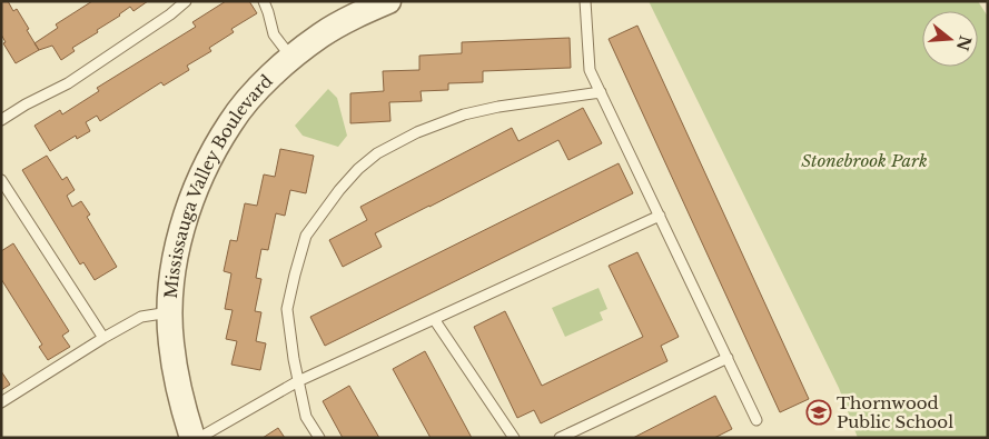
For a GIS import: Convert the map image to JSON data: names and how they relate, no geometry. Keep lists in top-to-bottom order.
{
  "streets": {
    "street": ["Mississauga Valley Boulevard"]
  },
  "parks": ["Stonebrook Park"],
  "places": {
    "school or university": ["Thornwood Public School"]
  },
  "north": "right"
}
